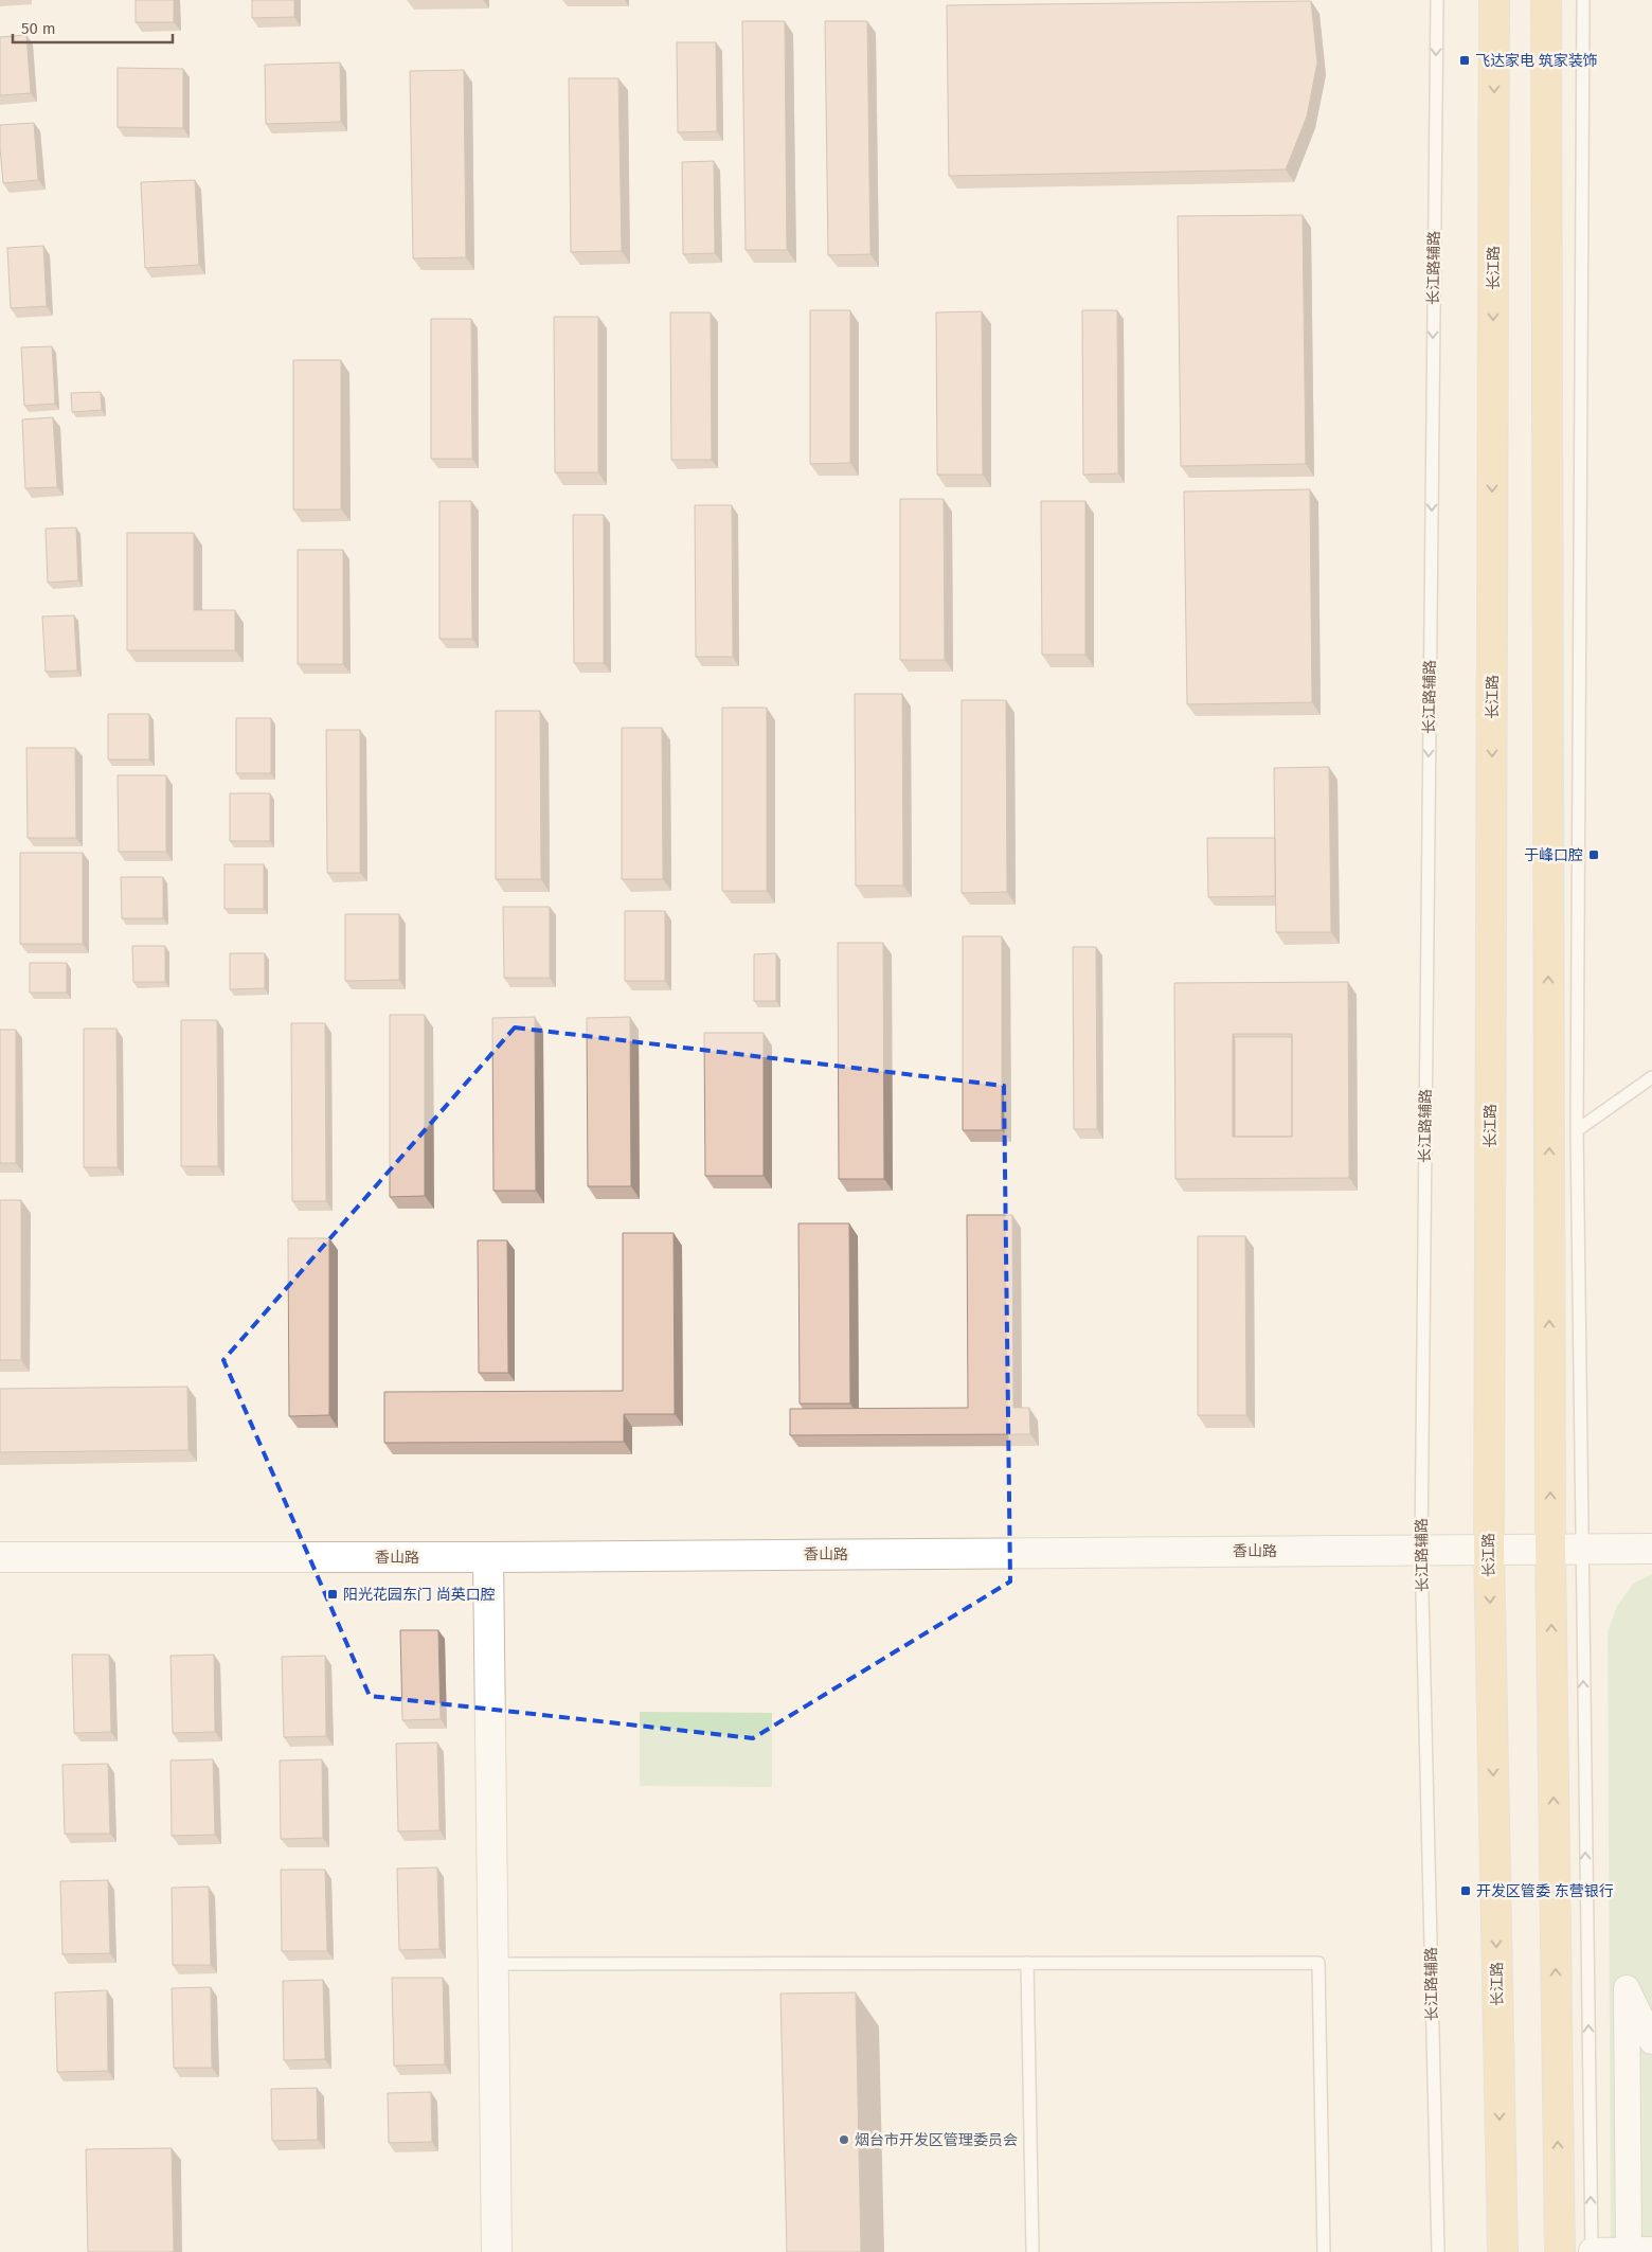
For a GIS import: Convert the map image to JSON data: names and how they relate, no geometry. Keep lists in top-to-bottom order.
{
  "streets": {
    "main road": ["长江路"],
    "street": ["香山路"],
    "lane": ["长江路辅路"]
  },
  "crossings": [
    ["长江路辅路", "香山路"],
    ["长江路", "香山路"]
  ],
  "one_way": ["长江路辅路"],
  "places": {
    "transit": [
      "飞达家电 筑家装饰",
      "于峰口腔",
      "阳光花园东门 尚英口腔",
      "开发区管委 东营银行"
    ],
    "other": ["烟台市开发区管理委员会"]
  },
  "scale_bar": "50 m"
}
